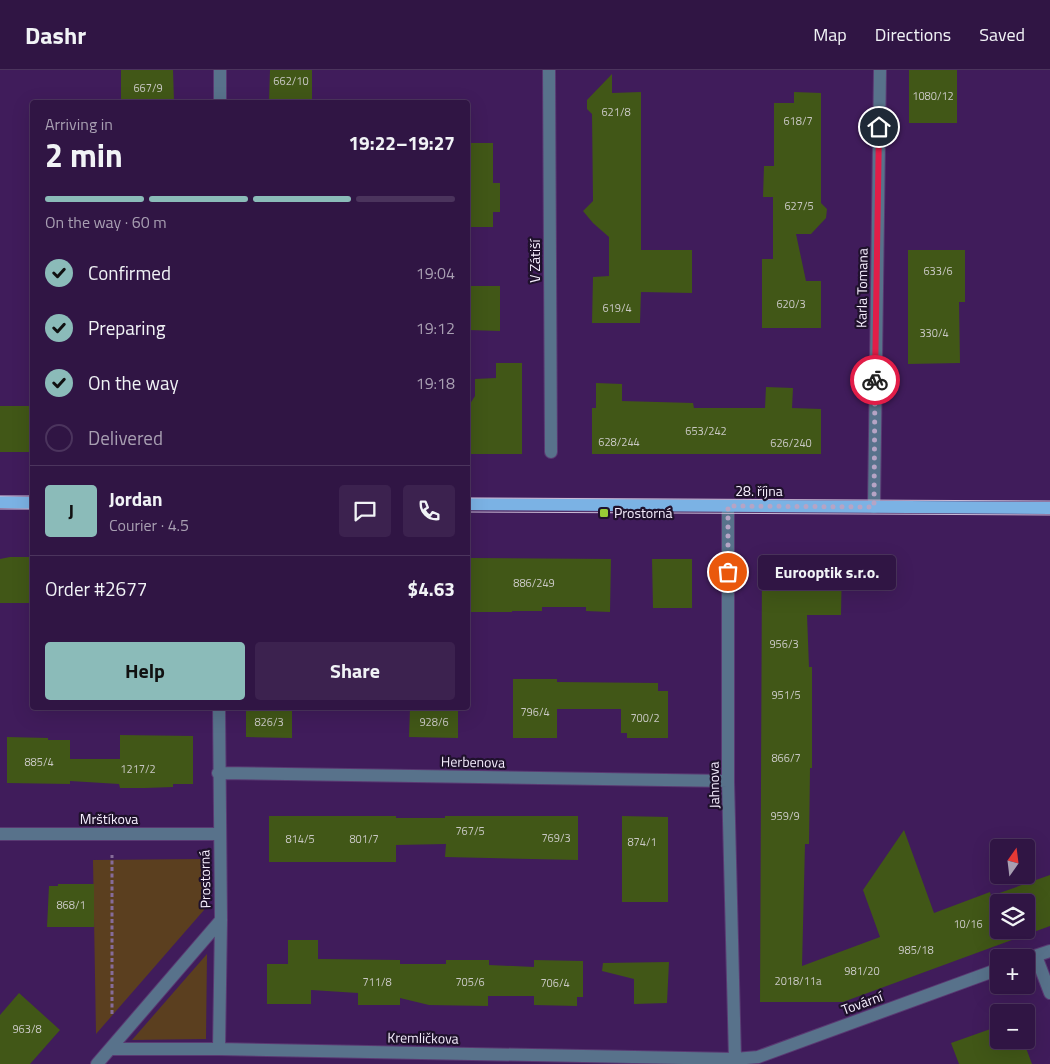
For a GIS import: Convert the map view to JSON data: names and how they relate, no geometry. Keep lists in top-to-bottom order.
{
  "streets": {
    "main road": ["28. října"],
    "street": [
      "V Zátiší",
      "Karla Tomana",
      "Herbenova",
      "Jahnova",
      "Mrštíkova",
      "Prostorná",
      "Tovární",
      "Kremličkova"
    ]
  },
  "crossings": [
    ["Karla Tomana", "28. října"],
    ["28. října", "Jahnova"],
    ["Herbenova", "Jahnova"],
    ["Herbenova", "Prostorná"],
    ["Jahnova", "Tovární"],
    ["Jahnova", "Kremličkova"],
    ["Mrštíkova", "Prostorná"],
    ["Prostorná", "Kremličkova"],
    ["Tovární", "Kremličkova"]
  ],
  "places": {
    "transit": ["Prostorná"],
    "other": ["Eurooptik s.r.o."]
  },
  "house_numbers": [
    "662/10",
    "667/9",
    "1080/12",
    "621/8",
    "618/7",
    "627/5",
    "633/6",
    "620/3",
    "619/4",
    "330/4",
    "653/242",
    "628/244",
    "626/240",
    "886/249",
    "956/3",
    "951/5",
    "796/4",
    "700/2",
    "826/3",
    "928/6",
    "866/7",
    "885/4",
    "1217/2",
    "959/9",
    "767/5",
    "769/3",
    "814/5",
    "801/7",
    "874/1",
    "868/1",
    "10/16",
    "985/18",
    "981/20",
    "2018/11a",
    "711/8",
    "705/6",
    "706/4",
    "963/8"
  ],
  "north": "top",
  "page": {
    "header": "Dashr",
    "nav": ["Map", "Directions", "Saved"],
    "heading": ["2 min", "Arriving in", "19:22–19:27"],
    "panel": [
      "Jordan",
      "Courier · 4.5",
      "Order #2677",
      "$4.63"
    ],
    "bar": "On the way · 60 m",
    "list": [
      ["Confirmed", "19:04"],
      ["Preparing", "19:12"],
      ["On the way", "19:18"],
      "Delivered"
    ],
    "round": "J",
    "bubble": "Eurooptik s.r.o.",
    "buttons": ["Help", "Share"],
    "map_buttons": ["+", "−"]
  }
}
